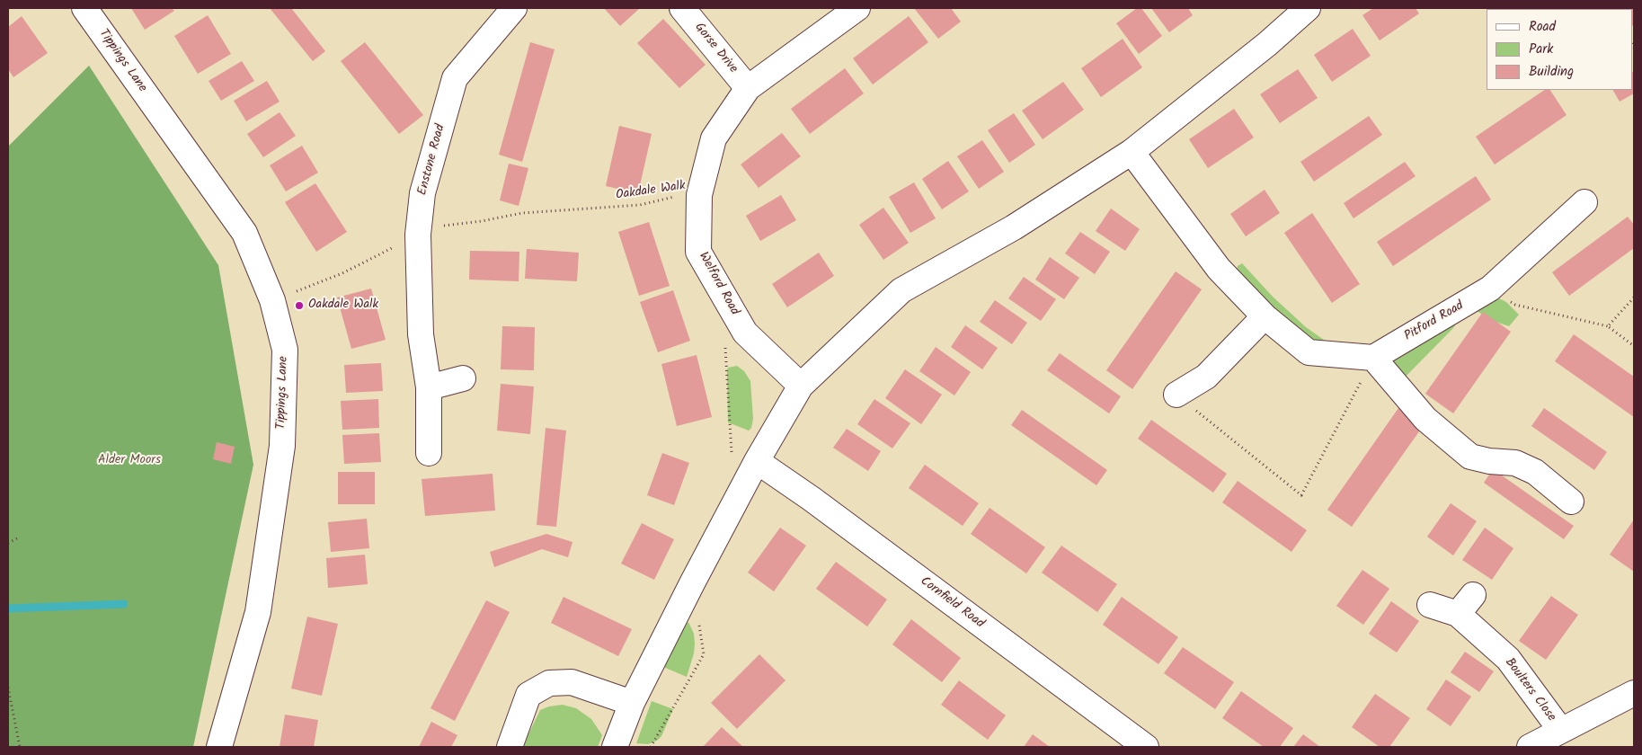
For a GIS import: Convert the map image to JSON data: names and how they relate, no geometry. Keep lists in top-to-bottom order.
{
  "streets": {
    "street": [
      "Gorse Drive",
      "Tippings Lane",
      "Enstone Road",
      "Welford Road",
      "Pitford Road",
      "Cornfield Road",
      "Boulters Close"
    ],
    "path": ["Oakdale Walk"]
  },
  "crossings": [
    ["Gorse Drive", "Welford Road"],
    ["Tippings Lane", "Oakdale Walk"],
    ["Enstone Road", "Oakdale Walk"],
    ["Oakdale Walk", "Welford Road"]
  ],
  "parks": ["Alder Moors"],
  "places": ["Oakdale Walk"],
  "legend": ["Road", "Park", "Building"]
}
